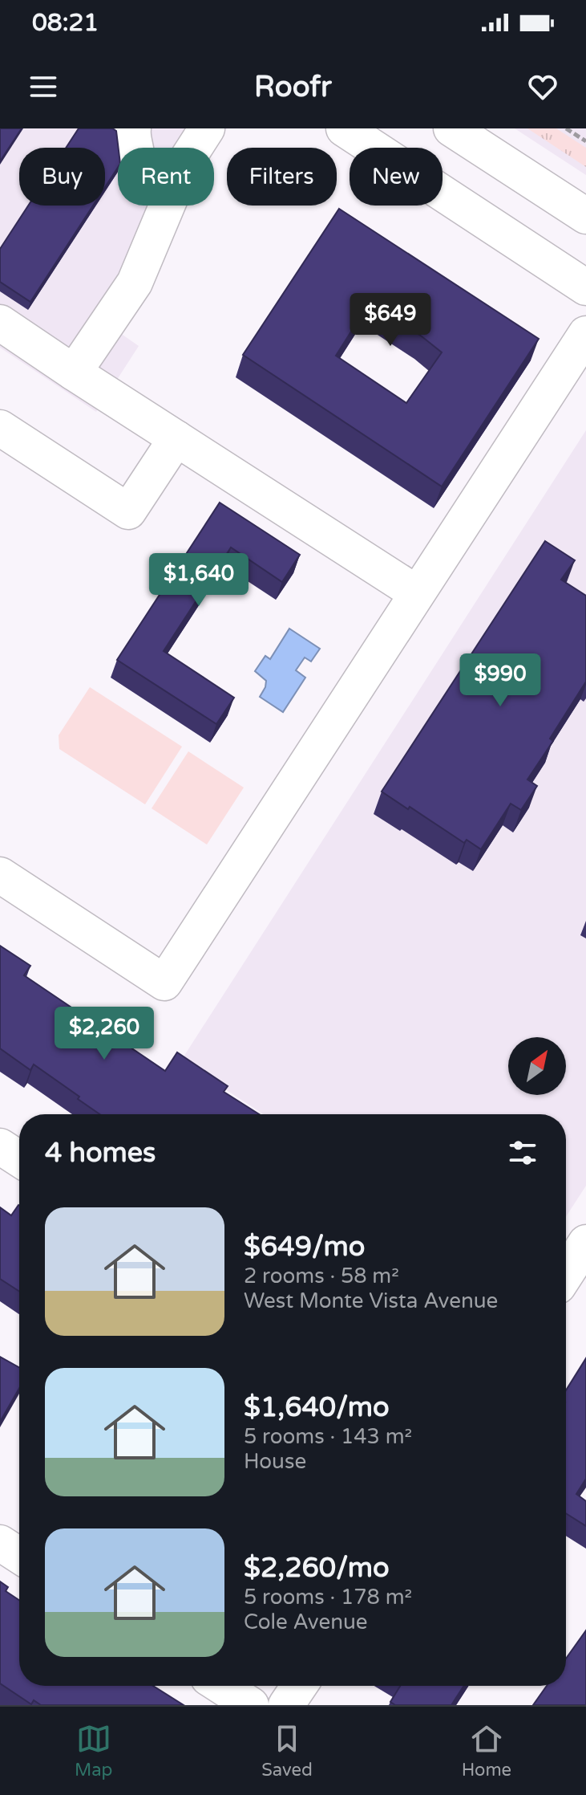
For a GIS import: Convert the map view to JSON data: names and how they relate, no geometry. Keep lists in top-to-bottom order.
{
  "north": "top right",
  "page": {
    "status": "08:21",
    "header": "Roofr",
    "chip": [
      "Buy",
      "Rent",
      "Filters",
      "New"
    ],
    "price": [
      "$649",
      "$1,640",
      "$990",
      "$2,260"
    ],
    "heading": "4 homes",
    "list": [
      {
        "name": "$649/mo",
        "note": "2 rooms · 58 m² · West Monte Vista Avenue"
      },
      {
        "name": "$1,640/mo",
        "note": "5 rooms · 143 m² · House"
      },
      {
        "name": "$2,260/mo",
        "note": "5 rooms · 178 m² · Cole Avenue"
      }
    ],
    "tabs": ["Map", "Saved", "Home"]
  }
}
